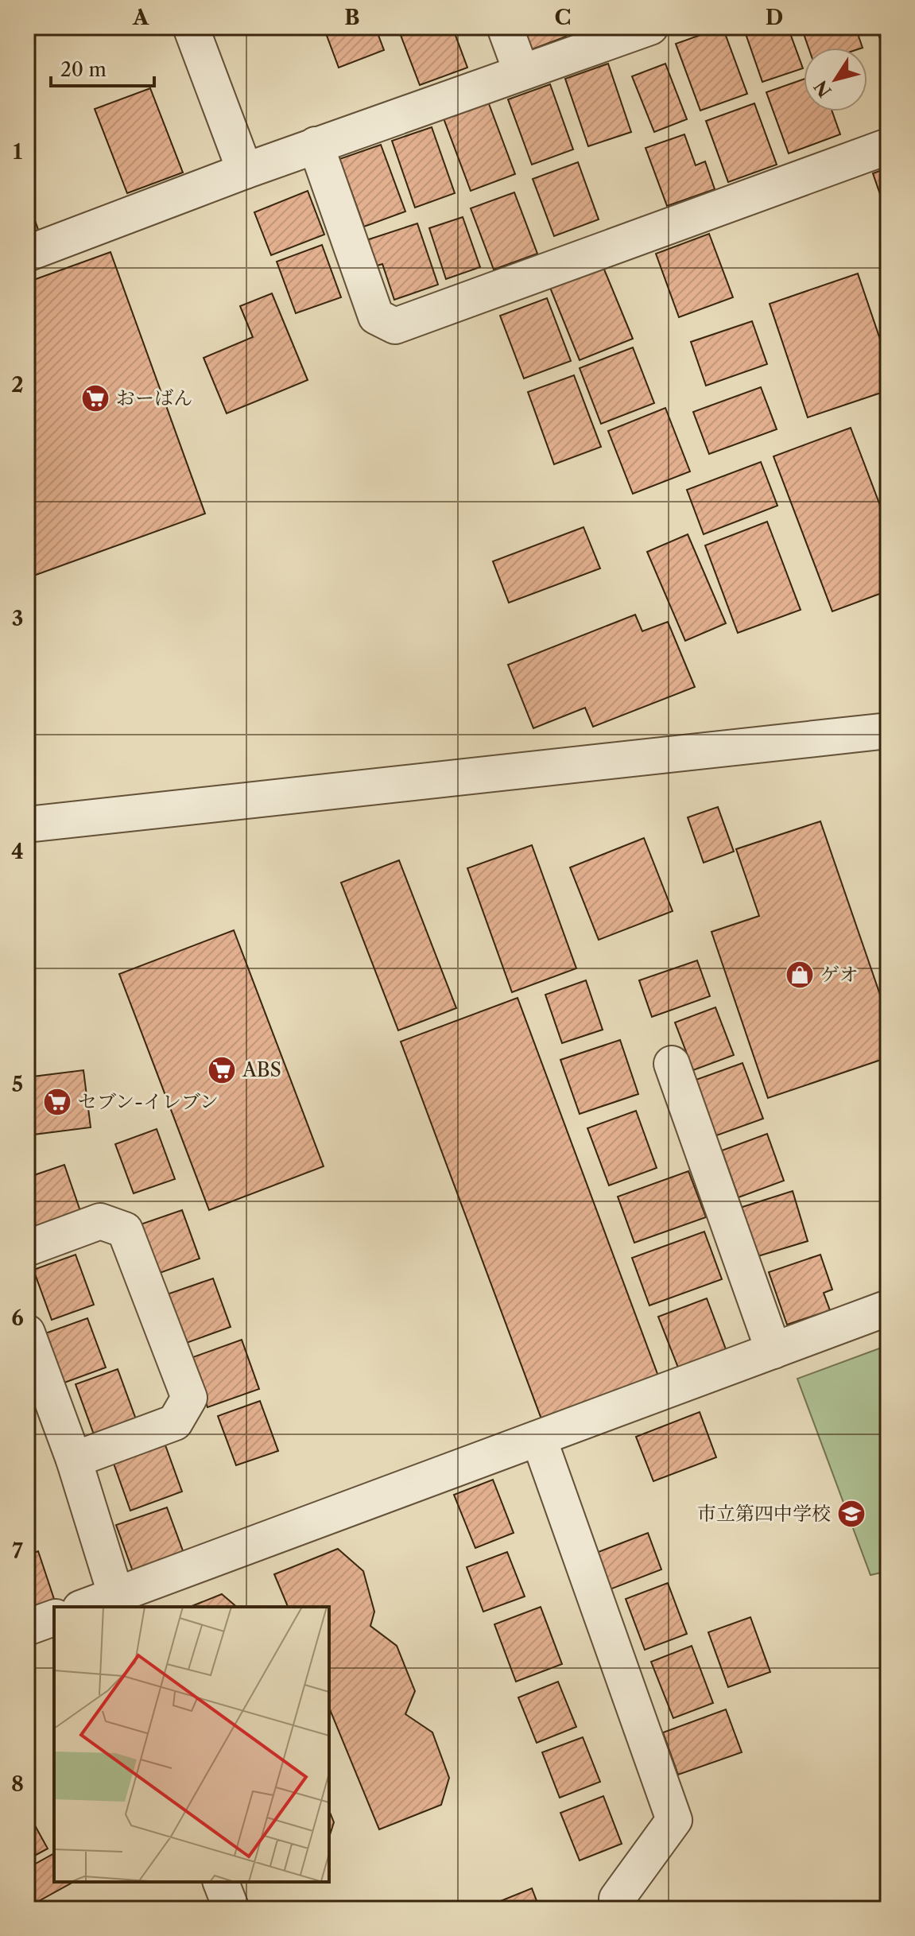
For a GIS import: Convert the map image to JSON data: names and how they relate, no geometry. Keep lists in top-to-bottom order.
{
  "places": {
    "supermarket": ["おーばん", "ABS", "セブン-イレブン"],
    "shop": ["ゲオ"],
    "school or university": ["市立第四中学校"]
  },
  "scale_bar": "20 m",
  "north": "bottom left",
  "grid": {
    "columns": [
      "A",
      "B",
      "C",
      "D"
    ],
    "rows": [
      "1",
      "2",
      "3",
      "4",
      "5",
      "6",
      "7",
      "8"
    ]
  }
}
